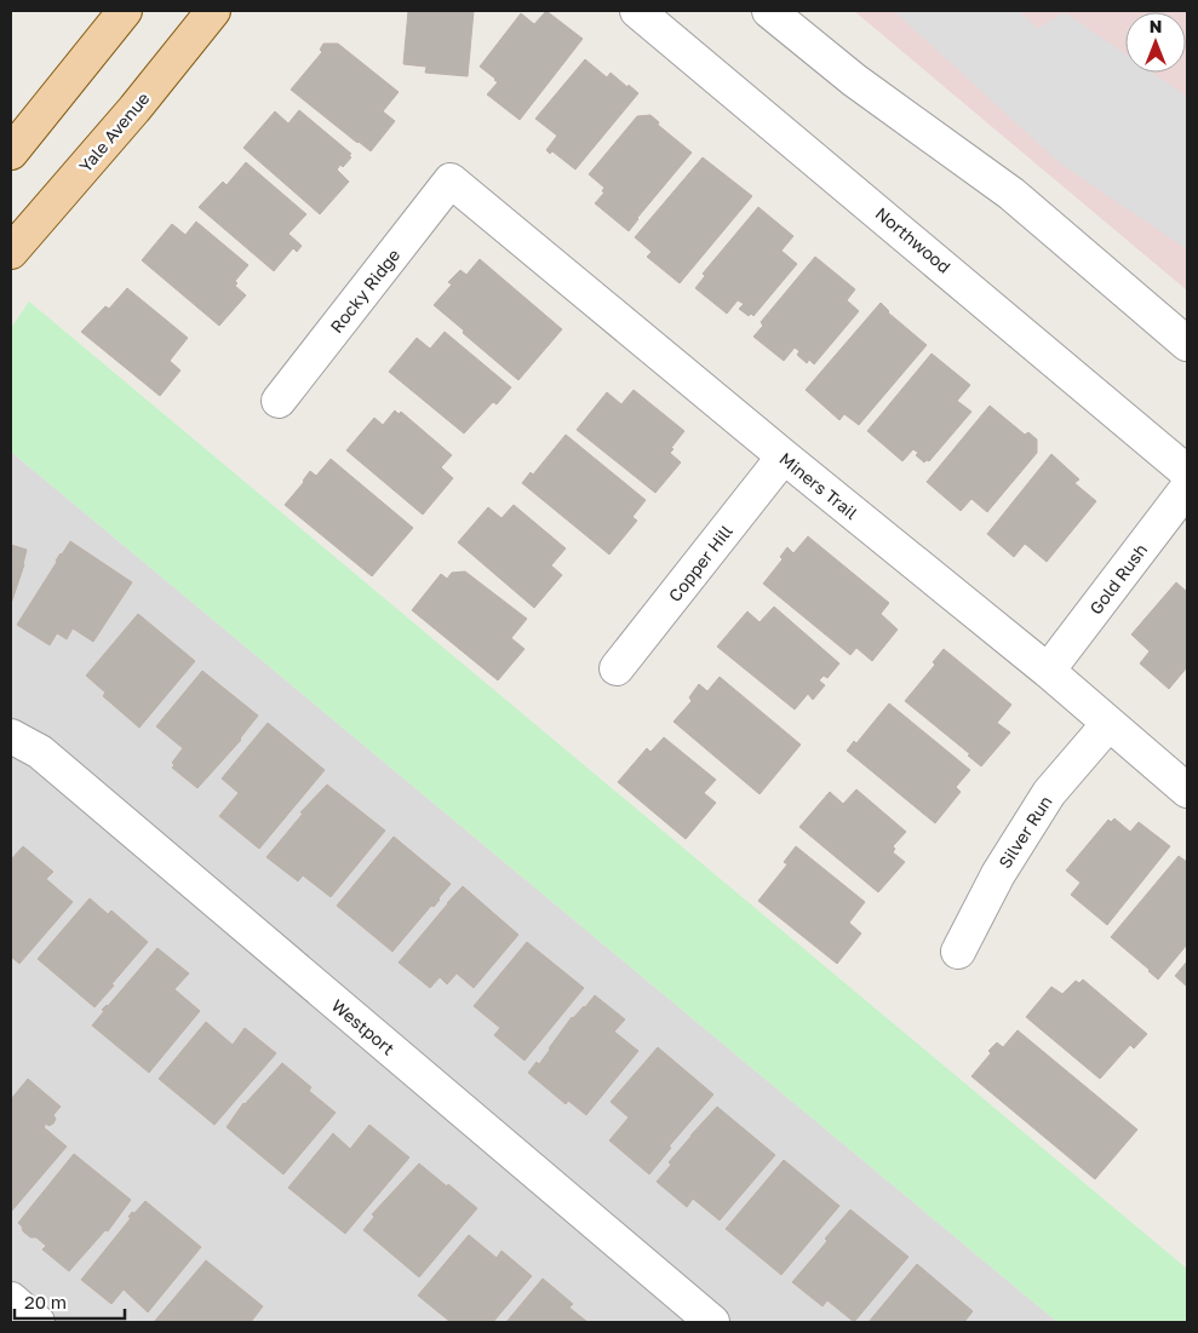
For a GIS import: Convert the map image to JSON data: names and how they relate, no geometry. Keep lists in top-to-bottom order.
{
  "streets": {
    "main road": ["Yale Avenue"],
    "street": [
      "Northwood",
      "Rocky Ridge",
      "Miners Trail",
      "Copper Hill",
      "Gold Rush",
      "Silver Run",
      "Westport"
    ]
  },
  "crossings": [
    ["Rocky Ridge", "Miners Trail"],
    ["Miners Trail", "Copper Hill"],
    ["Miners Trail", "Gold Rush"],
    ["Miners Trail", "Silver Run"]
  ],
  "scale_bar": "20 m",
  "north": "top"
}
